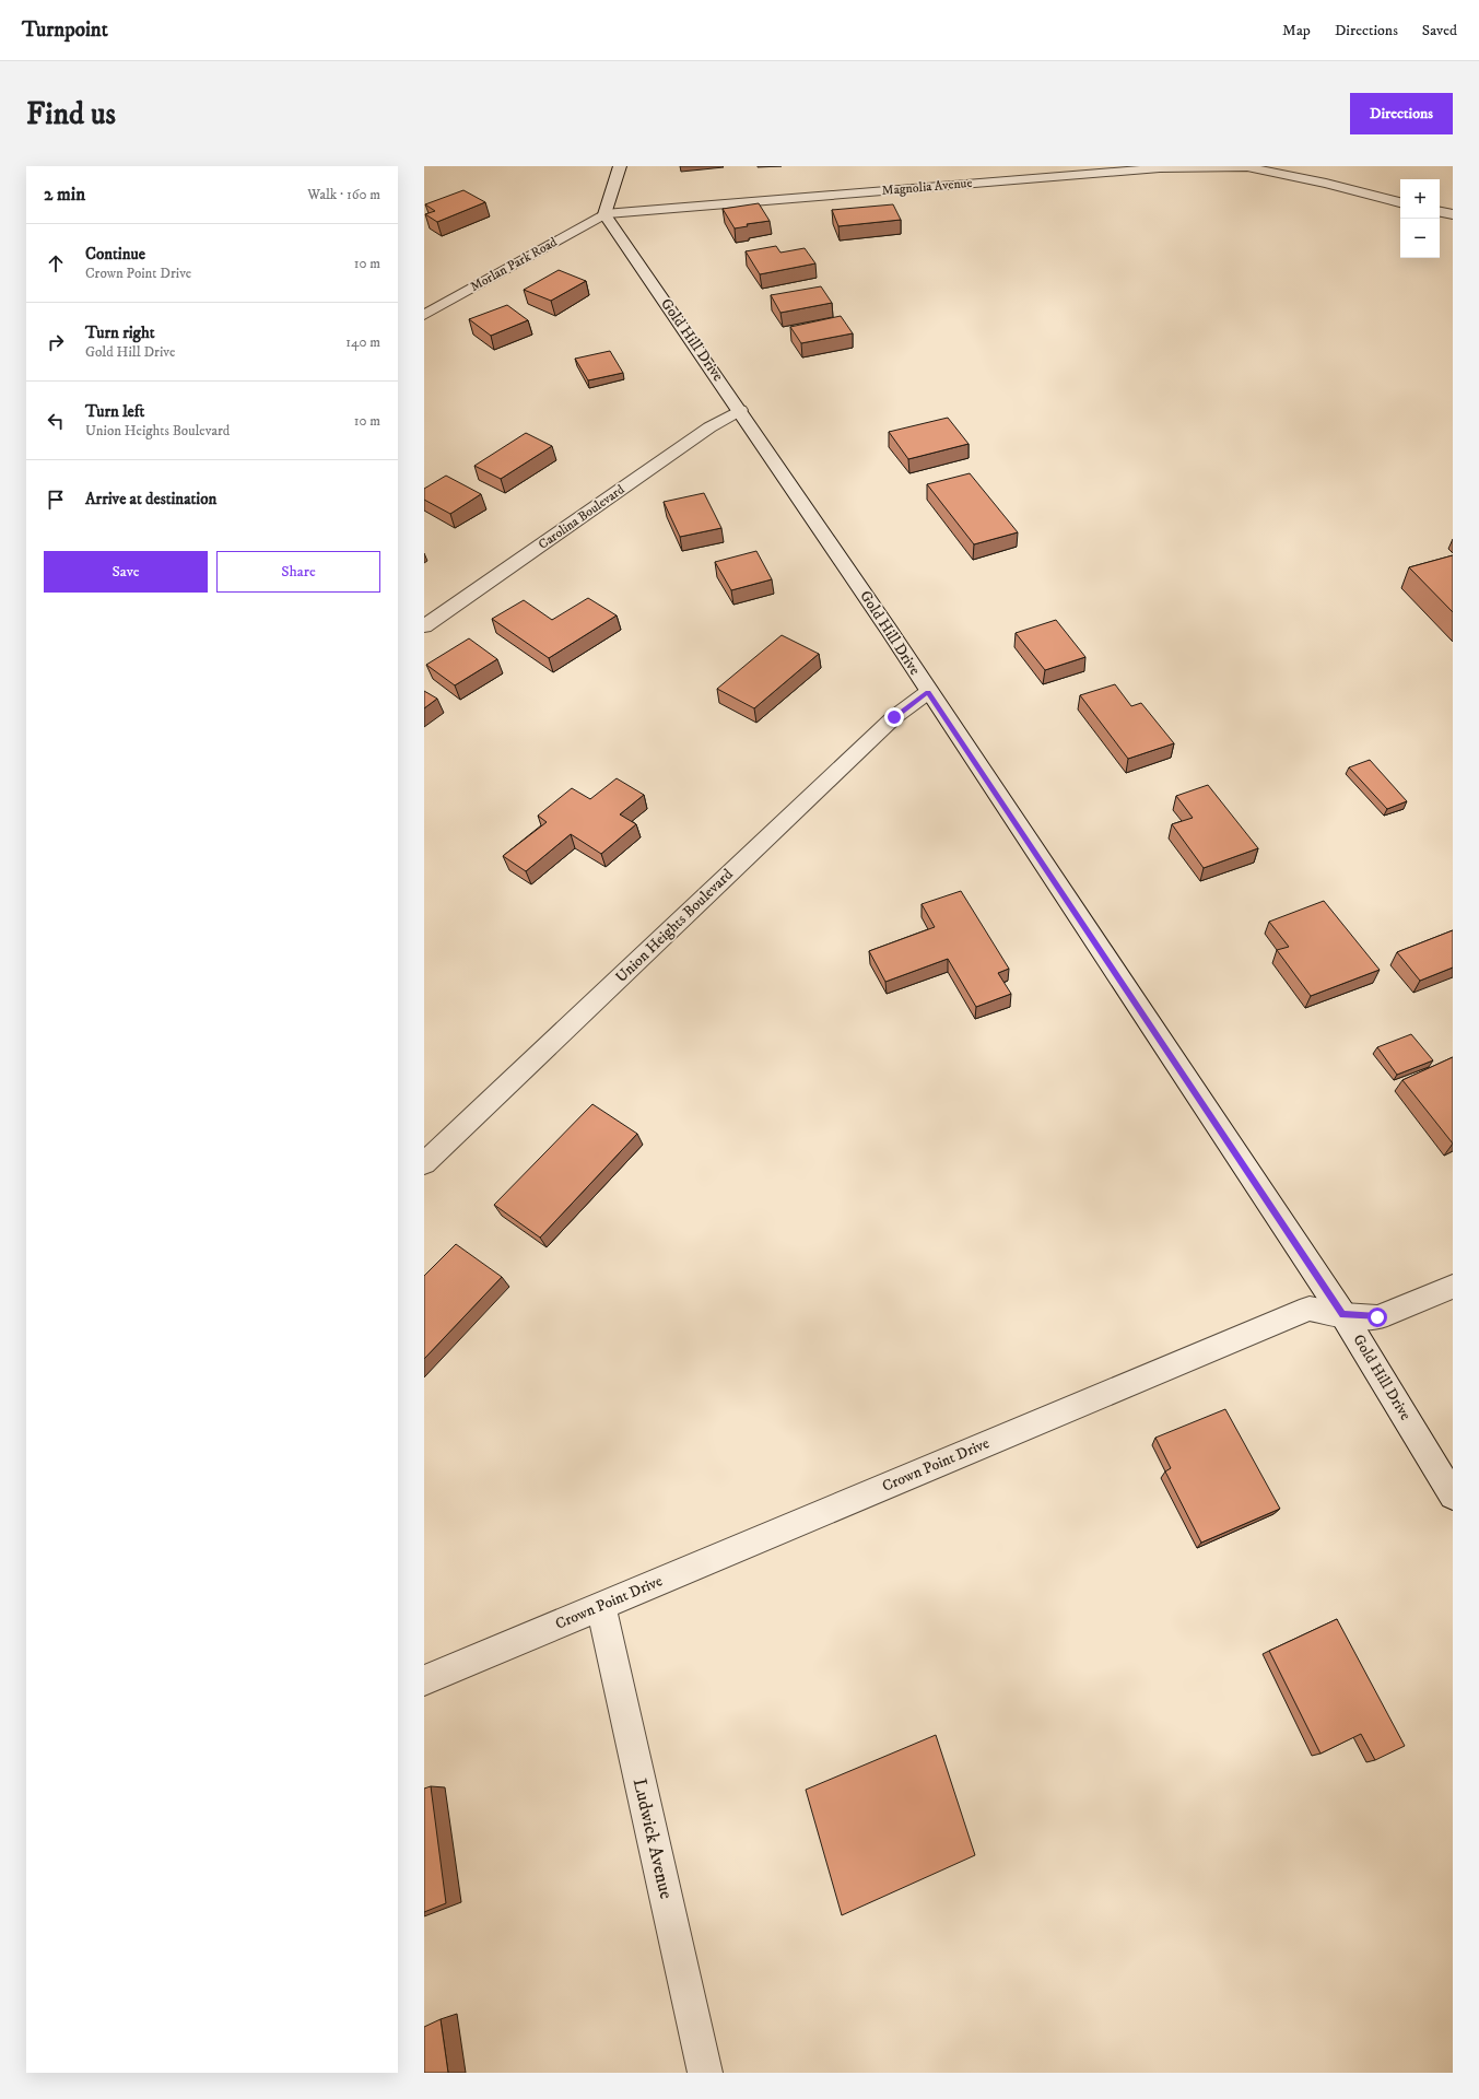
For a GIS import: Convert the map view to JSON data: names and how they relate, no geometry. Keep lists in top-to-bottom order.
{
  "streets": {
    "street": [
      "Magnolia Avenue",
      "Morlan Park Road",
      "Gold Hill Drive",
      "Carolina Boulevard",
      "Union Heights Boulevard",
      "Crown Point Drive",
      "Ludwick Avenue"
    ]
  },
  "crossings": [
    ["Magnolia Avenue", "Morlan Park Road"],
    ["Magnolia Avenue", "Gold Hill Drive"],
    ["Morlan Park Road", "Gold Hill Drive"],
    ["Gold Hill Drive", "Carolina Boulevard"],
    ["Gold Hill Drive", "Union Heights Boulevard"],
    ["Gold Hill Drive", "Crown Point Drive"],
    ["Crown Point Drive", "Ludwick Avenue"]
  ],
  "page": {
    "header": "Turnpoint",
    "nav": ["Map", "Directions", "Saved"],
    "buttons": [
      "Directions",
      ["Save", "Share"]
    ],
    "title": "Find us",
    "heading": ["2 min", "Walk · 160 m"],
    "map_buttons": ["+", "−"],
    "list": [
      ["Continue", "Crown Point Drive", "10 m"],
      ["Turn right", "Gold Hill Drive", "140 m"],
      ["Turn left", "Union Heights Boulevard", "10 m"],
      "Arrive at destination"
    ]
  }
}
